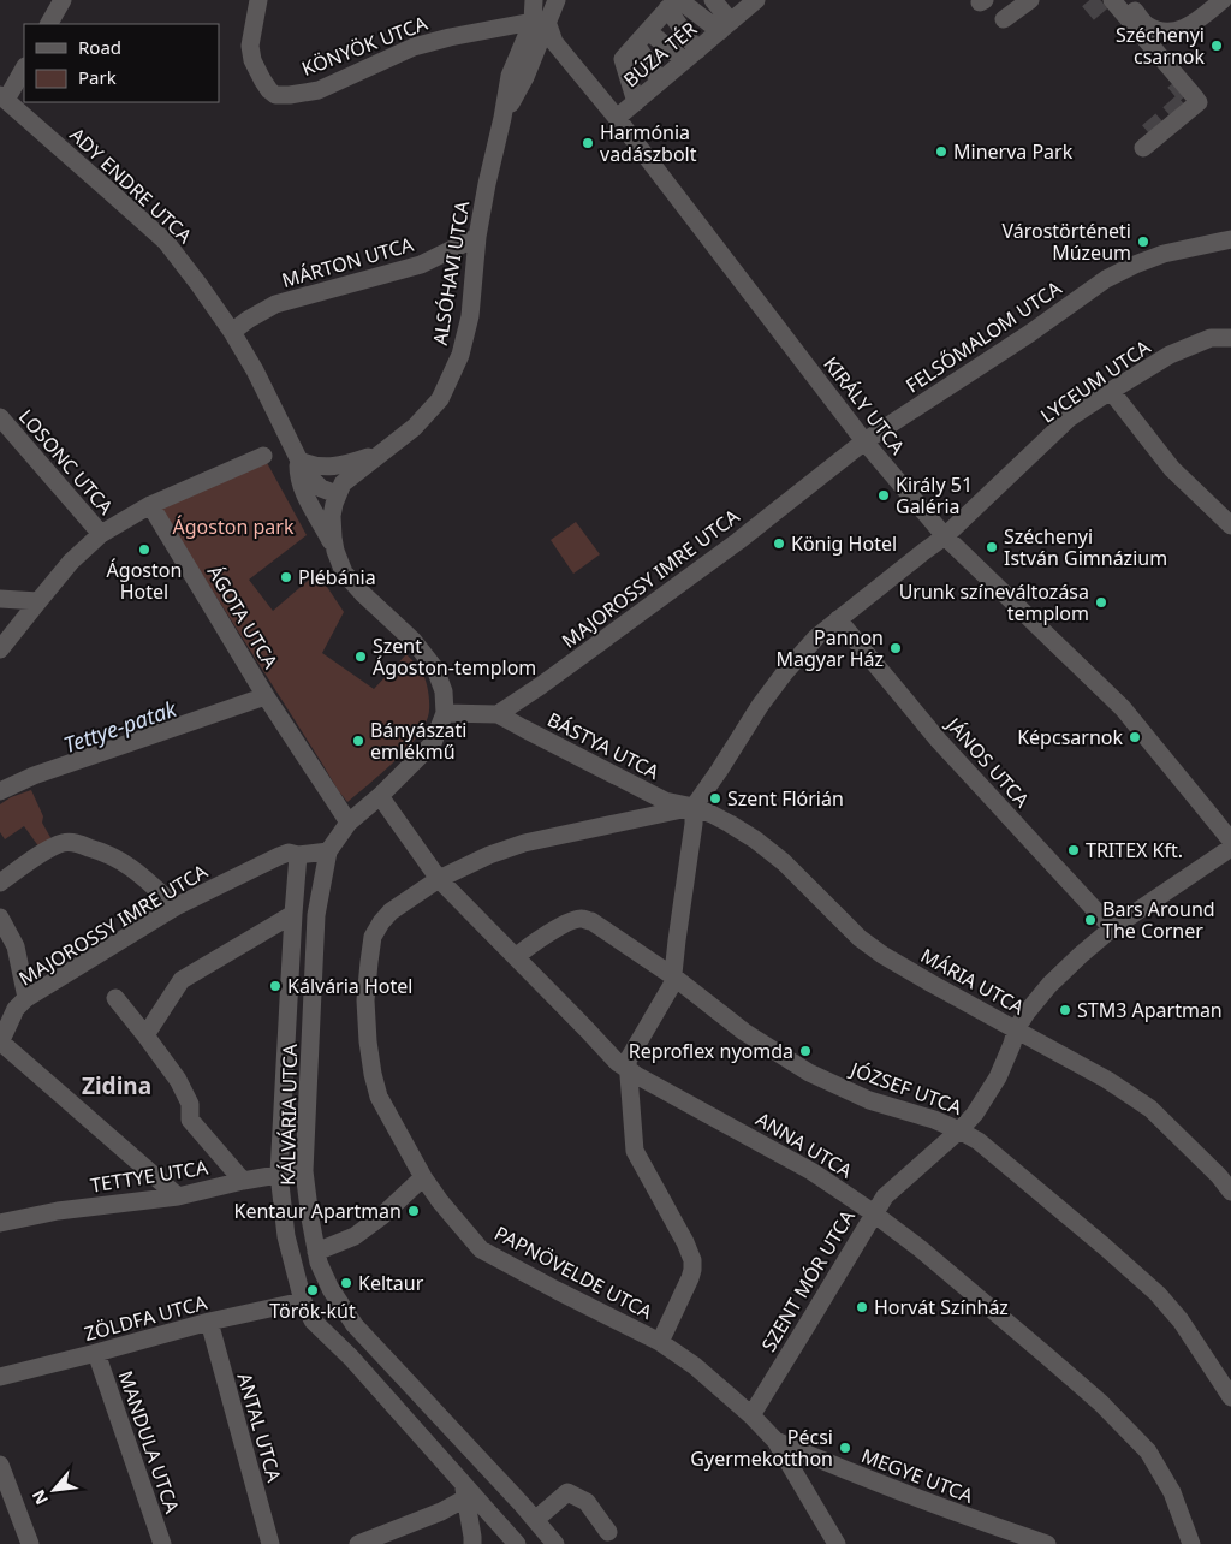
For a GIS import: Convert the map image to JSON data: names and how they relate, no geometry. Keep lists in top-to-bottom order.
{
  "streets": {
    "street": [
      "KÖNYÖK UTCA",
      "BÚZA TÉR",
      "ADY ENDRE UTCA",
      "MÁRTON UTCA",
      "ALSÓHAVI UTCA",
      "FELSŐMALOM UTCA",
      "LYCEUM UTCA",
      "KIRÁLY UTCA",
      "LOSONC UTCA",
      "MAJOROSSY IMRE UTCA",
      "ÁGOTA UTCA",
      "BÁSTYA UTCA",
      "JÁNOS UTCA",
      "MÁRIA UTCA",
      "JÓZSEF UTCA",
      "KÁLVÁRIA UTCA",
      "ANNA UTCA",
      "TETTYE UTCA",
      "PAPNÖVELDE UTCA",
      "SZENT MÓR UTCA",
      "ZÖLDFA UTCA",
      "ANTAL UTCA",
      "MANDULA UTCA",
      "MEGYE UTCA"
    ]
  },
  "crossings": [
    ["KÖNYÖK UTCA", "ALSÓHAVI UTCA"],
    ["KÖNYÖK UTCA", "KIRÁLY UTCA"],
    ["BÚZA TÉR", "KIRÁLY UTCA"],
    ["ADY ENDRE UTCA", "MÁRTON UTCA"],
    ["ADY ENDRE UTCA", "ALSÓHAVI UTCA"],
    ["MÁRTON UTCA", "ALSÓHAVI UTCA"],
    ["ALSÓHAVI UTCA", "KIRÁLY UTCA"],
    ["FELSŐMALOM UTCA", "KIRÁLY UTCA"],
    ["FELSŐMALOM UTCA", "MAJOROSSY IMRE UTCA"],
    ["LYCEUM UTCA", "KIRÁLY UTCA"],
    ["LYCEUM UTCA", "BÁSTYA UTCA"],
    ["LYCEUM UTCA", "JÁNOS UTCA"],
    ["LYCEUM UTCA", "MÁRIA UTCA"],
    ["LYCEUM UTCA", "PAPNÖVELDE UTCA"],
    ["KIRÁLY UTCA", "MAJOROSSY IMRE UTCA"],
    ["MAJOROSSY IMRE UTCA", "BÁSTYA UTCA"],
    ["MAJOROSSY IMRE UTCA", "KÁLVÁRIA UTCA"],
    ["BÁSTYA UTCA", "MÁRIA UTCA"],
    ["BÁSTYA UTCA", "PAPNÖVELDE UTCA"],
    ["JÁNOS UTCA", "SZENT MÓR UTCA"],
    ["MÁRIA UTCA", "PAPNÖVELDE UTCA"],
    ["MÁRIA UTCA", "SZENT MÓR UTCA"],
    ["JÓZSEF UTCA", "ANNA UTCA"],
    ["JÓZSEF UTCA", "SZENT MÓR UTCA"],
    ["KÁLVÁRIA UTCA", "TETTYE UTCA"],
    ["KÁLVÁRIA UTCA", "ZÖLDFA UTCA"],
    ["ANNA UTCA", "PAPNÖVELDE UTCA"],
    ["ANNA UTCA", "SZENT MÓR UTCA"],
    ["PAPNÖVELDE UTCA", "SZENT MÓR UTCA"],
    ["PAPNÖVELDE UTCA", "MEGYE UTCA"],
    ["ZÖLDFA UTCA", "ANTAL UTCA"],
    ["ZÖLDFA UTCA", "MANDULA UTCA"]
  ],
  "districts": ["Zidina"],
  "water": ["Tettye-patak"],
  "parks": ["Ágoston park"],
  "places": [
    "Széchenyi csarnok",
    "Harmónia vadászbolt",
    "Minerva Park",
    "Várostörténeti Múzeum",
    "Király 51 Galéria",
    "König Hotel",
    "Széchenyi István Gimnázium",
    "Ágoston Hotel",
    "Plébánia",
    "Urunk színeváltozása templom",
    "Pannon Magyar Ház",
    "Szent Ágoston-templom",
    "Képcsarnok",
    "Bányászati emlékmű",
    "Szent Flórián",
    "TRITEX Kft.",
    "Bars Around The Corner",
    "Kálvária Hotel",
    "STM3 Apartman",
    "Reproflex nyomda",
    "Kentaur Apartman",
    "Keltaur",
    "Török-kút",
    "Horvát Színház",
    "Pécsi Gyermekotthon"
  ],
  "legend": ["Road", "Park"],
  "north": "bottom left"
}
